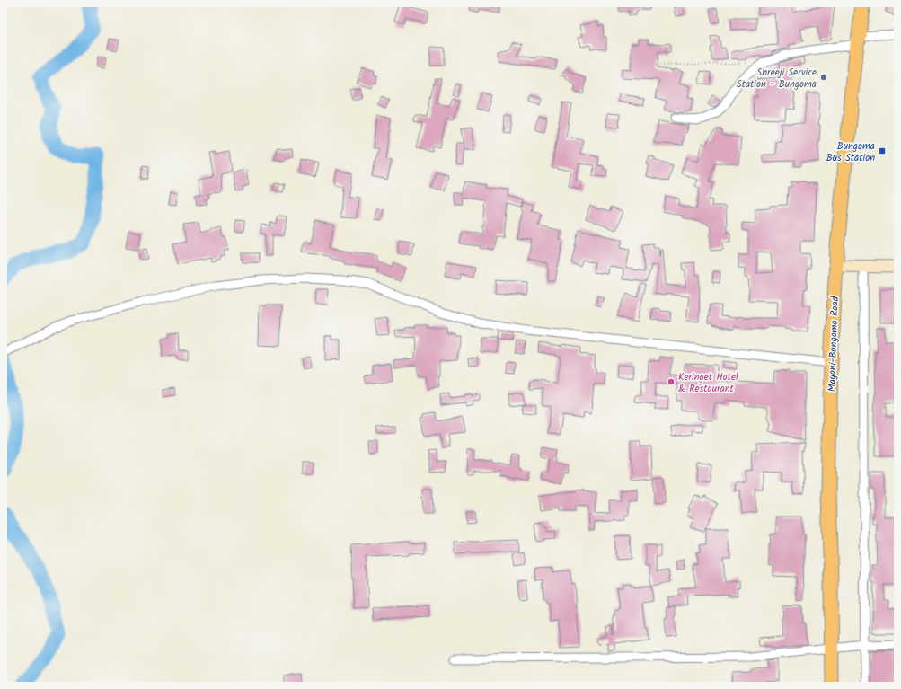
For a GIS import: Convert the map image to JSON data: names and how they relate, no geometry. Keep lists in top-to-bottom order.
{
  "streets": {
    "main road": ["Mayoni-Bungoma Road"]
  },
  "places": {
    "other": ["Shreeji Service Station - Bungoma", "Keringet Hotel & Restaurant"],
    "transit": ["Bungoma Bus Station"]
  }
}
